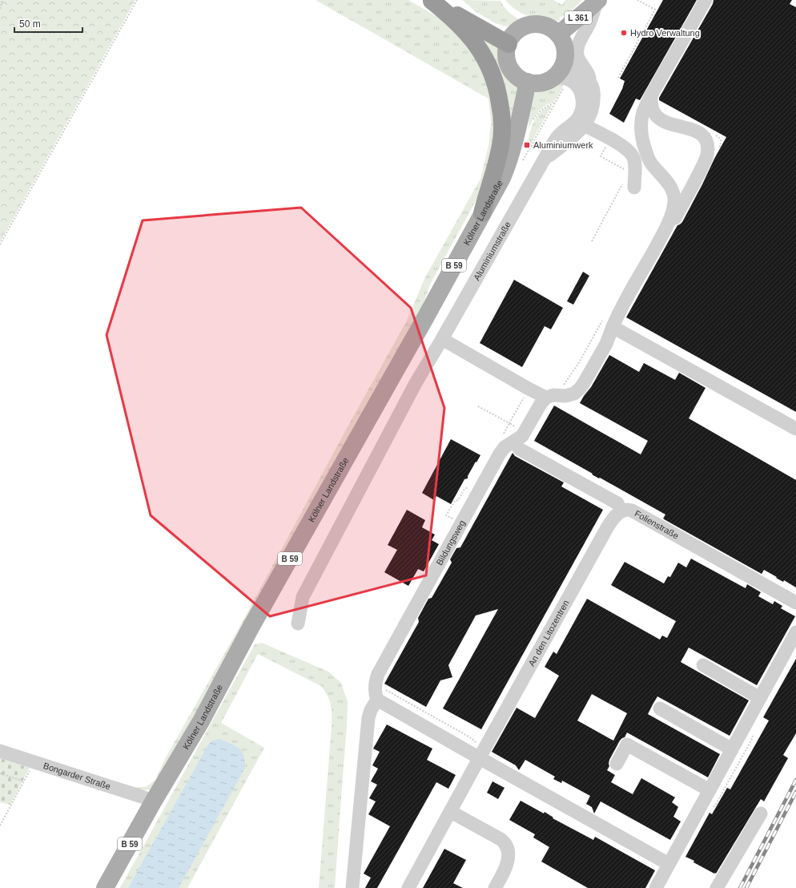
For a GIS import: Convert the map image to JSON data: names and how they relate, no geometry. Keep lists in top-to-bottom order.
{
  "streets": {
    "main road": ["L 361", "Kölner Landstraße", "B 59"],
    "street": [
      "Aluminiumstraße",
      "Folienstraße",
      "Bildungsweg",
      "An den Litozentren",
      "Bongarder Straße"
    ]
  },
  "crossings": [
    ["L 361", "Kölner Landstraße"],
    ["L 361", "Aluminiumstraße"],
    ["Kölner Landstraße", "Aluminiumstraße"],
    ["Kölner Landstraße", "Bongarder Straße"],
    ["Folienstraße", "An den Litozentren"]
  ],
  "places": {
    "other": ["Hydro Verwaltung"],
    "transit": ["Aluminiumwerk"]
  },
  "scale_bar": "50 m"
}
